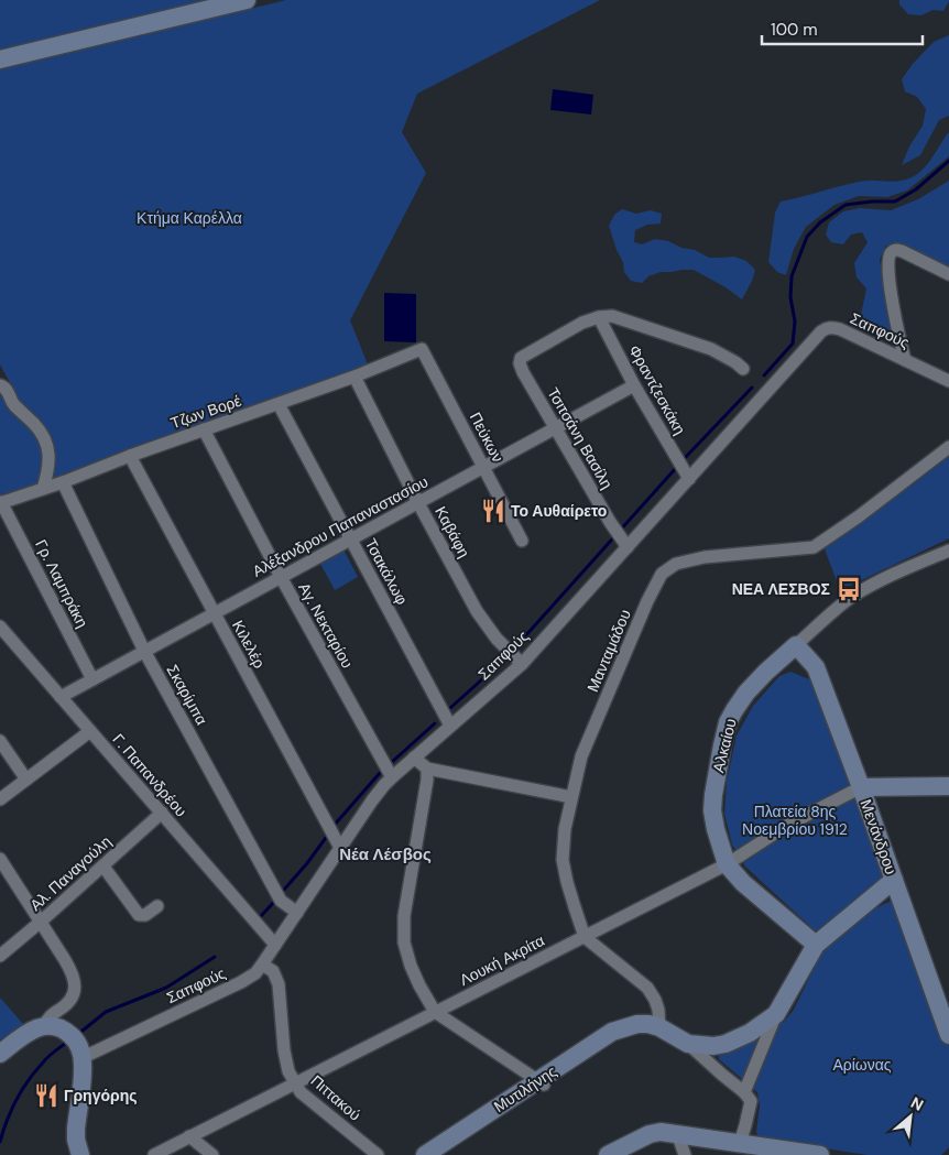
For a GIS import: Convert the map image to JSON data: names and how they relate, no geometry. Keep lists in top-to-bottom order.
{
  "streets": {
    "street": [
      "Σαπφούς",
      "Φραντζεσκάκη",
      "Τζων Βορέ",
      "Πεύκων",
      "Τσιτσάνη Βασίλη",
      "Αλέξανδρου Παπαναστασίου",
      "Καβάφη",
      "Τσακάλωφ",
      "Γρ. Λαμπράκη",
      "Αγ. Νεκταρίου",
      "Κιλελέρ",
      "Μανταμάδου",
      "Σκαρίμπα",
      "Αλκαίου",
      "Γ. Παπανδρέου",
      "Μενάνδρου",
      "Αλ. Παναγούλη",
      "Λουκή Ακρίτα",
      "Μυτιλήνης",
      "Πιττακού"
    ]
  },
  "crossings": [
    ["Σαπφούς", "Φραντζεσκάκη"],
    ["Σαπφούς", "Τσιτσάνη Βασίλη"],
    ["Σαπφούς", "Καβάφη"],
    ["Σαπφούς", "Τσακάλωφ"],
    ["Σαπφούς", "Αγ. Νεκταρίου"],
    ["Σαπφούς", "Κιλελέρ"],
    ["Σαπφούς", "Σκαρίμπα"],
    ["Σαπφούς", "Γ. Παπανδρέου"],
    ["Σαπφούς", "Πιττακού"],
    ["Φραντζεσκάκη", "Τσιτσάνη Βασίλη"],
    ["Φραντζεσκάκη", "Αλέξανδρου Παπαναστασίου"],
    ["Τζων Βορέ", "Πεύκων"],
    ["Τζων Βορέ", "Καβάφη"],
    ["Τζων Βορέ", "Τσακάλωφ"],
    ["Τζων Βορέ", "Γρ. Λαμπράκη"],
    ["Τζων Βορέ", "Αγ. Νεκταρίου"],
    ["Τζων Βορέ", "Κιλελέρ"],
    ["Τζων Βορέ", "Σκαρίμπα"],
    ["Πεύκων", "Αλέξανδρου Παπαναστασίου"],
    ["Τσιτσάνη Βασίλη", "Αλέξανδρου Παπαναστασίου"],
    ["Αλέξανδρου Παπαναστασίου", "Καβάφη"],
    ["Αλέξανδρου Παπαναστασίου", "Τσακάλωφ"],
    ["Αλέξανδρου Παπαναστασίου", "Γρ. Λαμπράκη"],
    ["Αλέξανδρου Παπαναστασίου", "Αγ. Νεκταρίου"],
    ["Αλέξανδρου Παπαναστασίου", "Κιλελέρ"],
    ["Αλέξανδρου Παπαναστασίου", "Σκαρίμπα"],
    ["Αλέξανδρου Παπαναστασίου", "Γ. Παπανδρέου"],
    ["Μανταμάδου", "Λουκή Ακρίτα"],
    ["Αλκαίου", "Μενάνδρου"],
    ["Αλκαίου", "Λουκή Ακρίτα"],
    ["Γ. Παπανδρέου", "Αλ. Παναγούλη"],
    ["Μενάνδρου", "Λουκή Ακρίτα"],
    ["Λουκή Ακρίτα", "Πιττακού"]
  ],
  "districts": ["Νέα Λέσβος"],
  "parks": ["Κτήμα Καρέλλα", "Πλατεία 8ης Νοεμβρίου 1912", "Αρίωνας"],
  "places": {
    "restaurant": ["Το Αυθαίρετο", "Γρηγόρης"],
    "bus stop": ["ΝΕΑ ΛΕΣΒΟΣ"]
  },
  "scale_bar": "100 m",
  "north": "top right"
}
